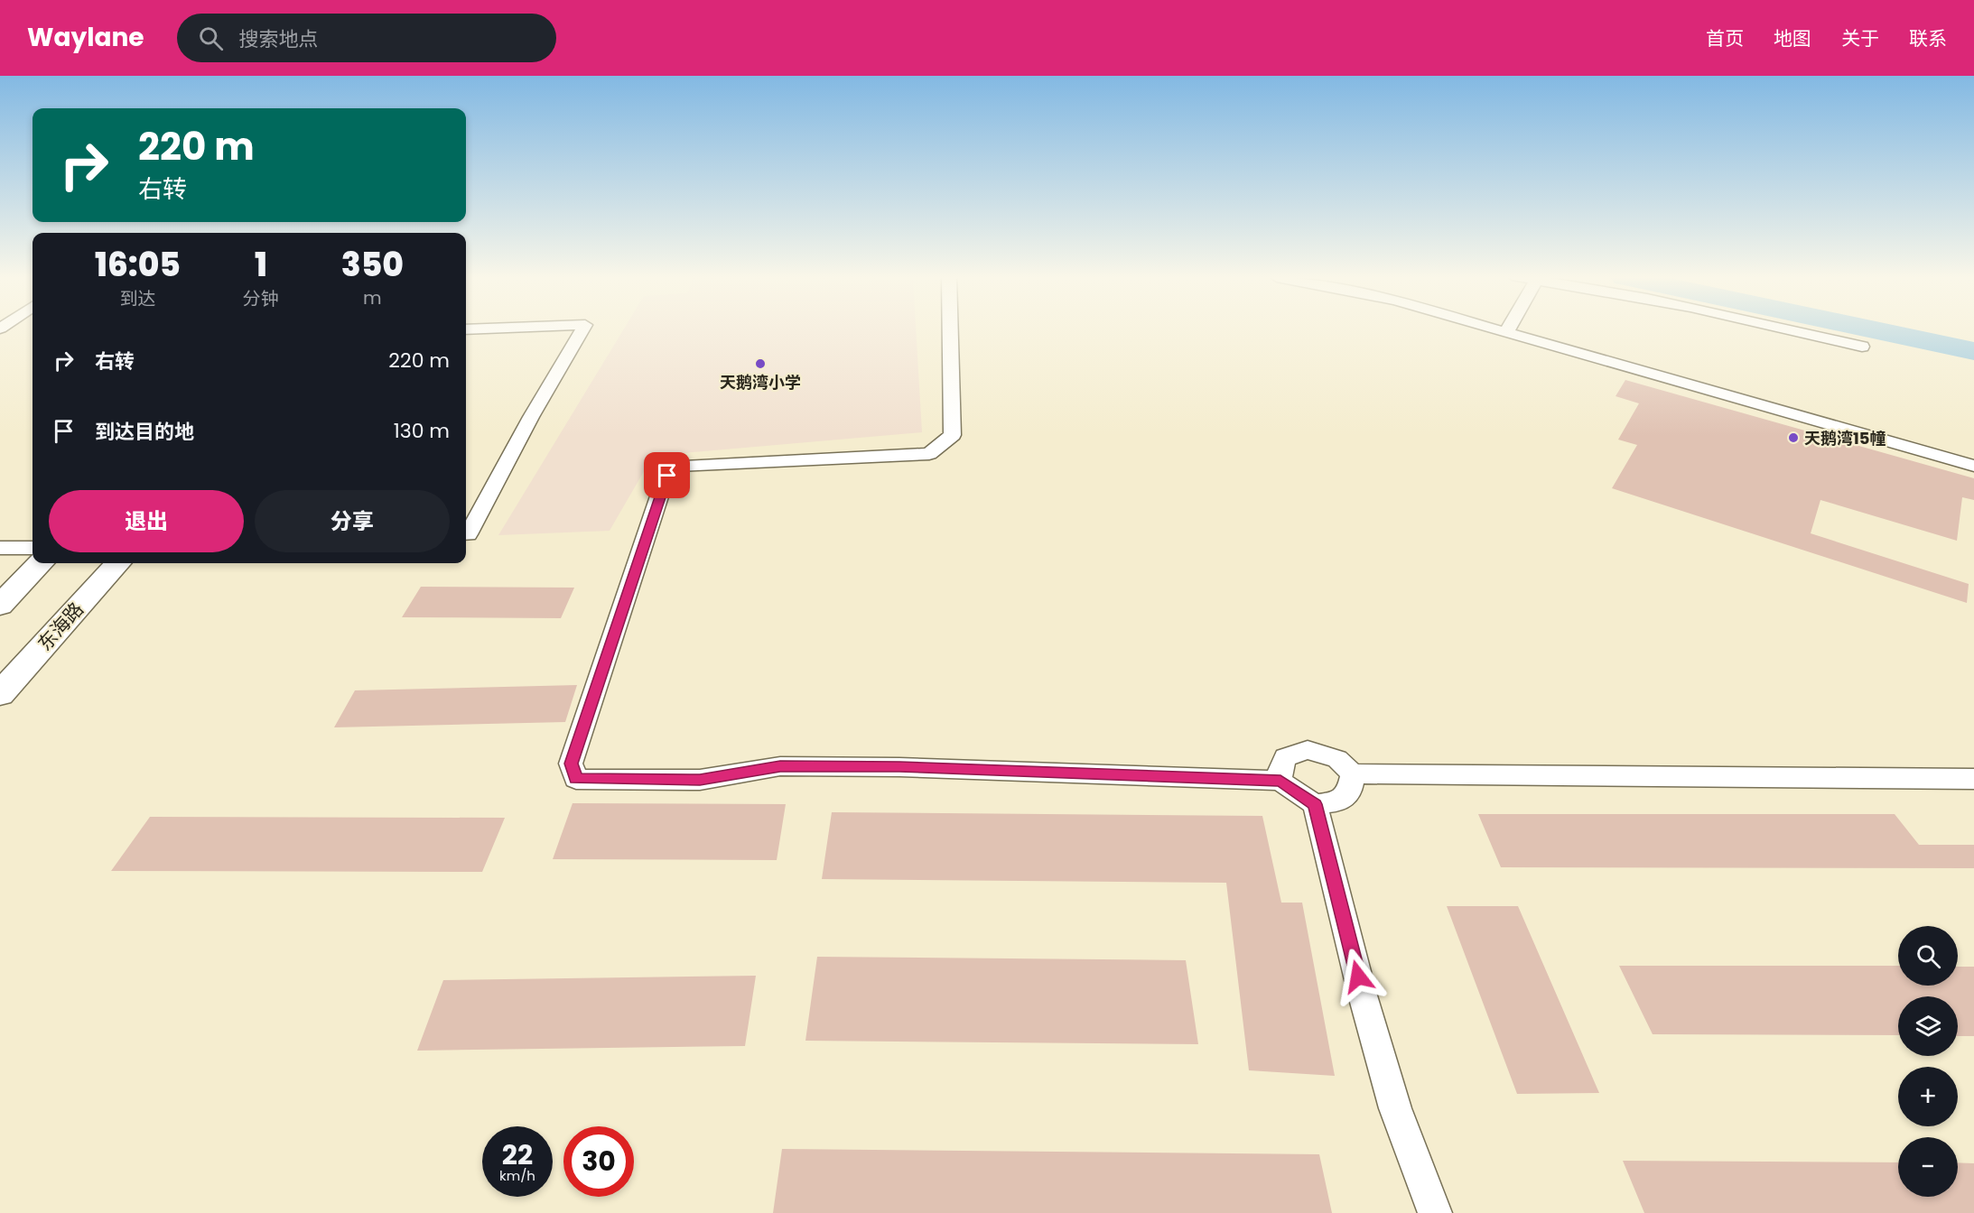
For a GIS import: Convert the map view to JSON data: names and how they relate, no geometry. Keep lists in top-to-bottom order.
{
  "streets": {
    "main road": ["东海路"]
  },
  "places": ["天鹅湾小学", "天鹅湾15幢"],
  "page": {
    "header": "Waylane",
    "search": "搜索地点",
    "nav": [
      "首页",
      "地图",
      "关于",
      "联系"
    ],
    "turn": ["220 m", "右转"],
    "eta": [
      "16:05",
      "到达",
      "1",
      "分钟",
      "350",
      "m"
    ],
    "list": [
      {
        "name": "右转",
        "value": "220 m"
      },
      {
        "name": "到达目的地",
        "value": "130 m"
      }
    ],
    "buttons": ["退出", "分享"],
    "map_buttons": ["+", "−"],
    "speed": "22 km/h",
    "limit": "30"
  }
}
